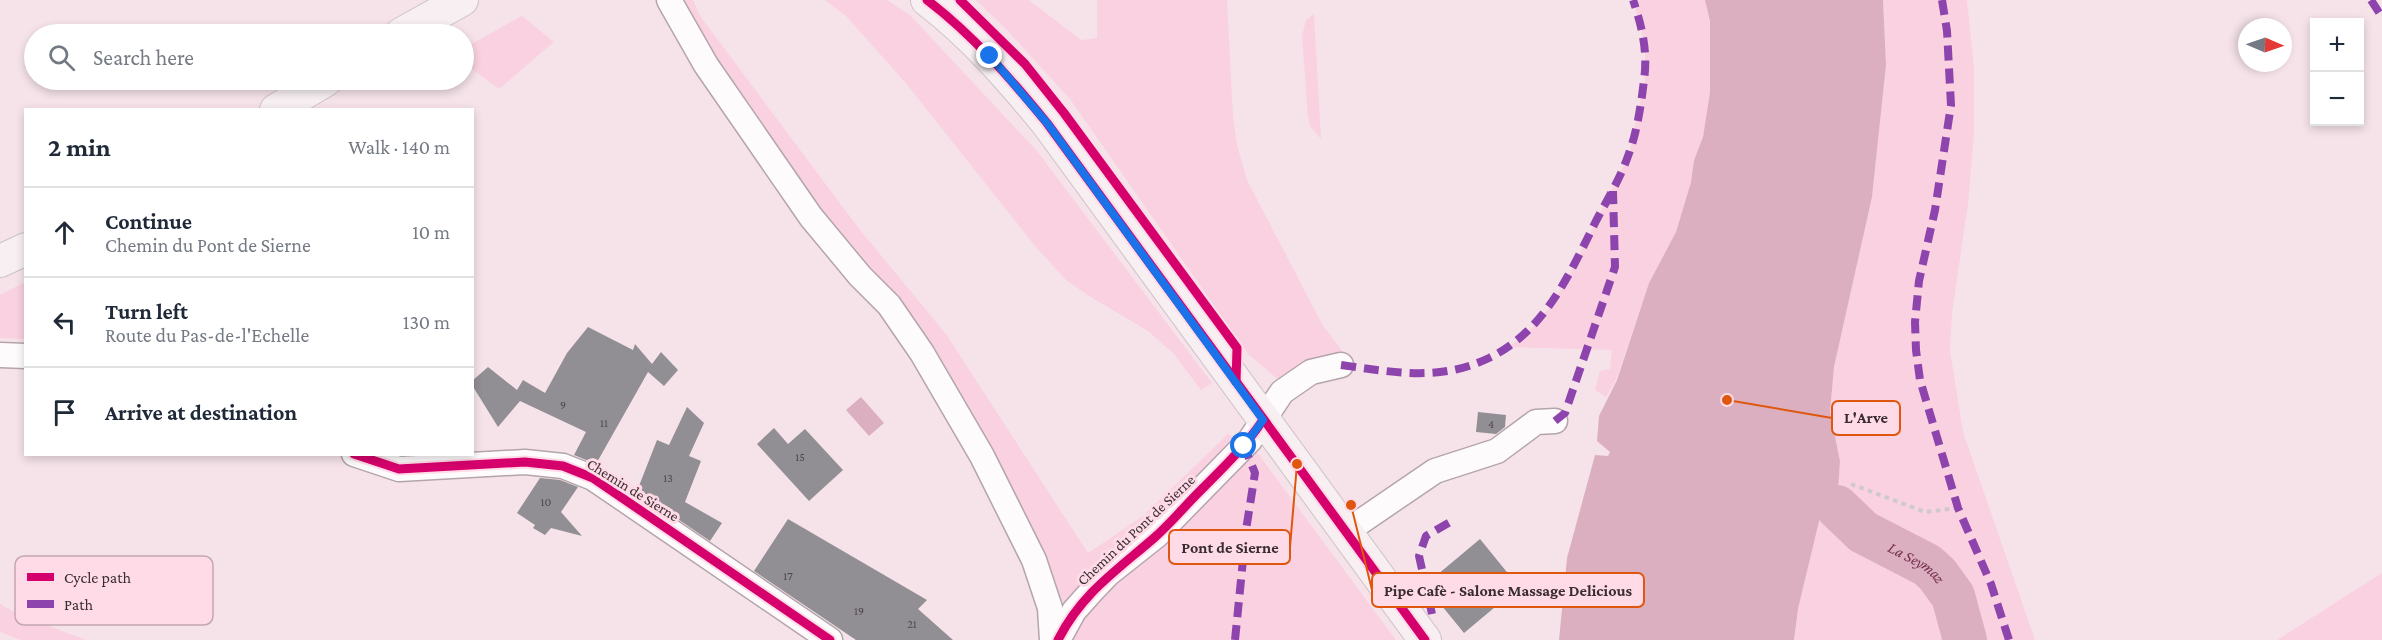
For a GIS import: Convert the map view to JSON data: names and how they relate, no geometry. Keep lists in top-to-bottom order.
{
  "streets": {
    "street": ["Chemin de Sierne", "Chemin du Pont de Sierne"]
  },
  "water": ["La Seymaz"],
  "places": ["L'Arve", "Pont de Sierne", "Pipe Cafè - Salone Massage Delicious"],
  "house_numbers": [
    "9",
    "11",
    "4",
    "15",
    "13",
    "10",
    "17",
    "19",
    "21"
  ],
  "legend": ["Cycle path", "Path"],
  "north": "right",
  "page": {
    "map_buttons": ["+", "−"],
    "search": "Search here",
    "heading": ["2 min", "Walk · 140 m"],
    "list": [
      ["Continue", "Chemin du Pont de Sierne", "10 m"],
      ["Turn left", "Route du Pas-de-l'Echelle", "130 m"],
      "Arrive at destination"
    ]
  }
}
